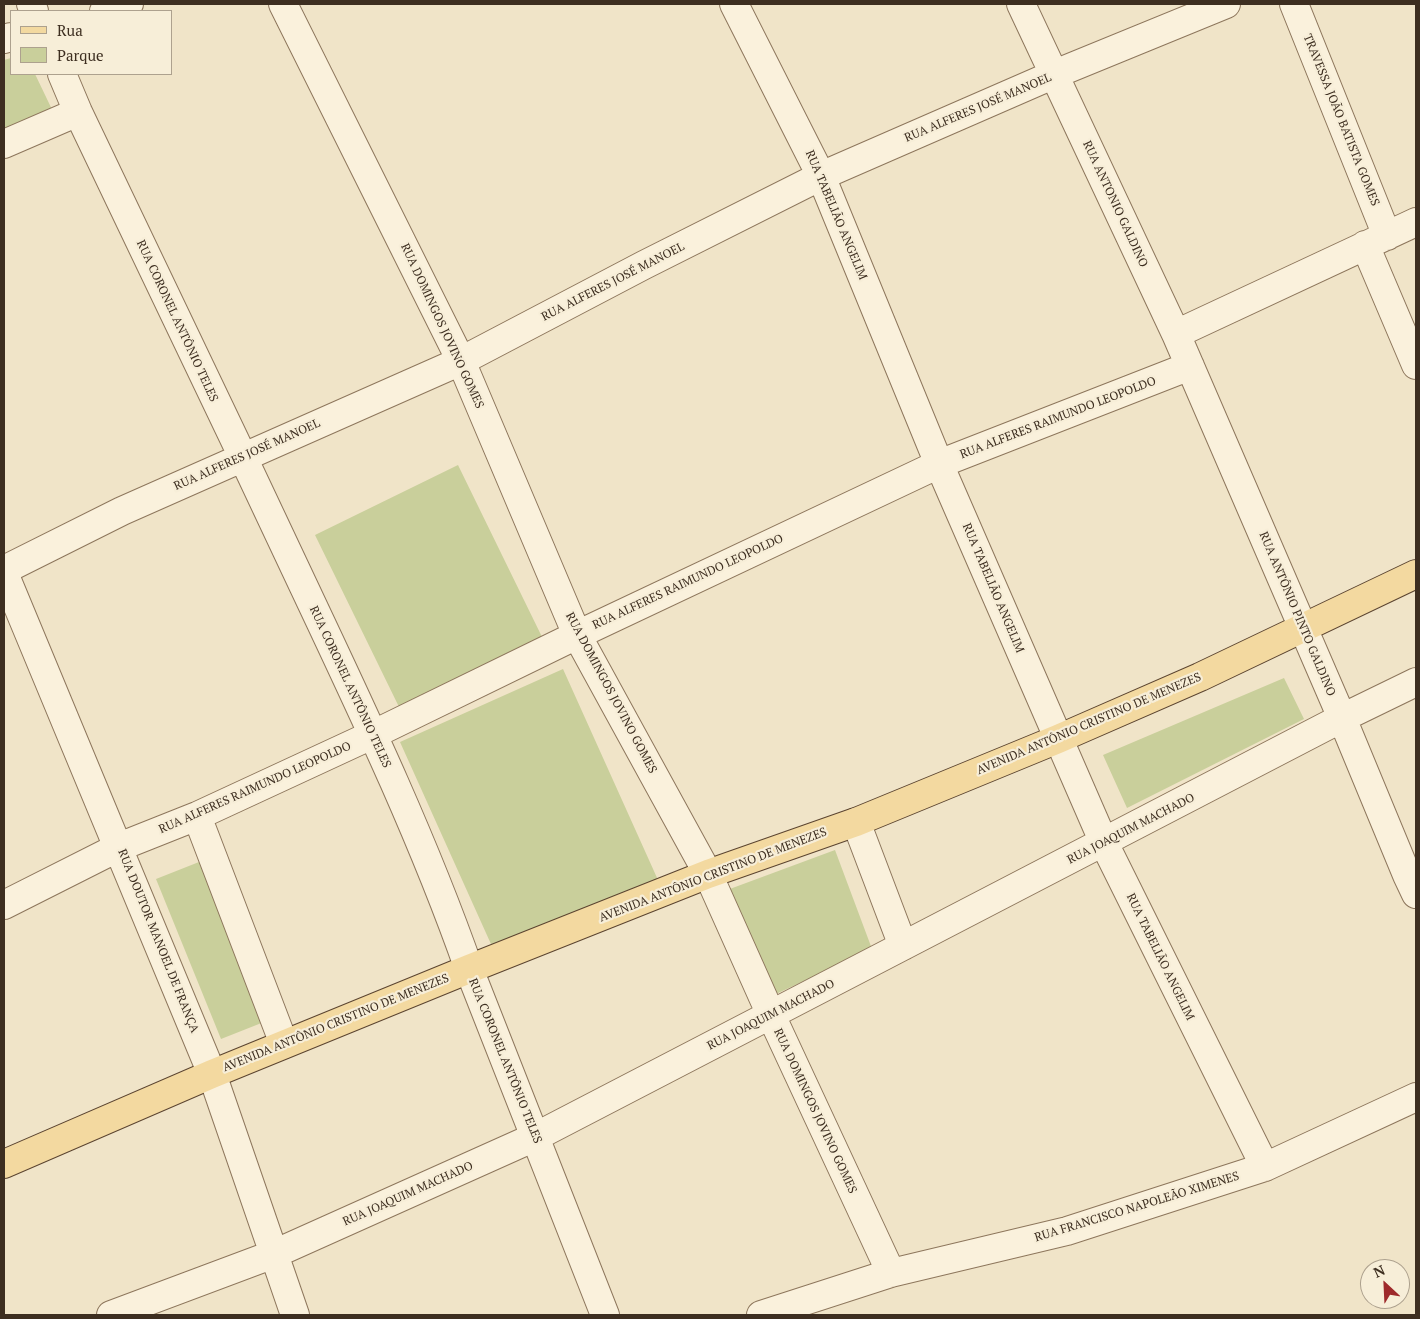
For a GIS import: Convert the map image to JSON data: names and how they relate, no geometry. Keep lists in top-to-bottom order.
{
  "streets": {
    "main road": ["AVENIDA ANTÔNIO CRISTINO DE MENEZES"],
    "street": [
      "RUA ALFERES JOSÉ MANOEL",
      "TRAVESSA JOÃO BATISTA GOMES",
      "RUA ANTONIO GALDINO",
      "RUA TABELIÃO ANGELIM",
      "RUA CORONEL ANTÔNIO TELES",
      "RUA DOMINGOS JOVINO GOMES",
      "RUA ALFERES RAIMUNDO LEOPOLDO",
      "RUA ANTÔNIO PINTO GALDINO",
      "RUA JOAQUIM MACHADO",
      "RUA DOUTOR MANOEL DE FRANÇA",
      "RUA FRANCISCO NAPOLEÃO XIMENES"
    ]
  },
  "crossings": [
    ["RUA ALFERES JOSÉ MANOEL", "RUA ANTONIO GALDINO"],
    ["RUA ALFERES JOSÉ MANOEL", "RUA TABELIÃO ANGELIM"],
    ["RUA ALFERES JOSÉ MANOEL", "RUA CORONEL ANTÔNIO TELES"],
    ["RUA ALFERES JOSÉ MANOEL", "RUA DOMINGOS JOVINO GOMES"],
    ["RUA ALFERES JOSÉ MANOEL", "RUA DOUTOR MANOEL DE FRANÇA"],
    ["RUA ANTONIO GALDINO", "RUA ANTÔNIO PINTO GALDINO"],
    ["RUA TABELIÃO ANGELIM", "RUA ALFERES RAIMUNDO LEOPOLDO"],
    ["RUA TABELIÃO ANGELIM", "AVENIDA ANTÔNIO CRISTINO DE MENEZES"],
    ["RUA TABELIÃO ANGELIM", "RUA JOAQUIM MACHADO"],
    ["RUA TABELIÃO ANGELIM", "RUA FRANCISCO NAPOLEÃO XIMENES"],
    ["RUA CORONEL ANTÔNIO TELES", "RUA ALFERES RAIMUNDO LEOPOLDO"],
    ["RUA CORONEL ANTÔNIO TELES", "AVENIDA ANTÔNIO CRISTINO DE MENEZES"],
    ["RUA CORONEL ANTÔNIO TELES", "RUA JOAQUIM MACHADO"],
    ["RUA DOMINGOS JOVINO GOMES", "RUA ALFERES RAIMUNDO LEOPOLDO"],
    ["RUA DOMINGOS JOVINO GOMES", "AVENIDA ANTÔNIO CRISTINO DE MENEZES"],
    ["RUA DOMINGOS JOVINO GOMES", "RUA JOAQUIM MACHADO"],
    ["RUA DOMINGOS JOVINO GOMES", "RUA FRANCISCO NAPOLEÃO XIMENES"],
    ["RUA ALFERES RAIMUNDO LEOPOLDO", "RUA ANTÔNIO PINTO GALDINO"],
    ["RUA ALFERES RAIMUNDO LEOPOLDO", "RUA DOUTOR MANOEL DE FRANÇA"],
    ["RUA ANTÔNIO PINTO GALDINO", "AVENIDA ANTÔNIO CRISTINO DE MENEZES"],
    ["RUA ANTÔNIO PINTO GALDINO", "RUA JOAQUIM MACHADO"],
    ["AVENIDA ANTÔNIO CRISTINO DE MENEZES", "RUA DOUTOR MANOEL DE FRANÇA"],
    ["RUA JOAQUIM MACHADO", "RUA DOUTOR MANOEL DE FRANÇA"]
  ],
  "legend": ["Rua", "Parque"],
  "north": "top left"
}
